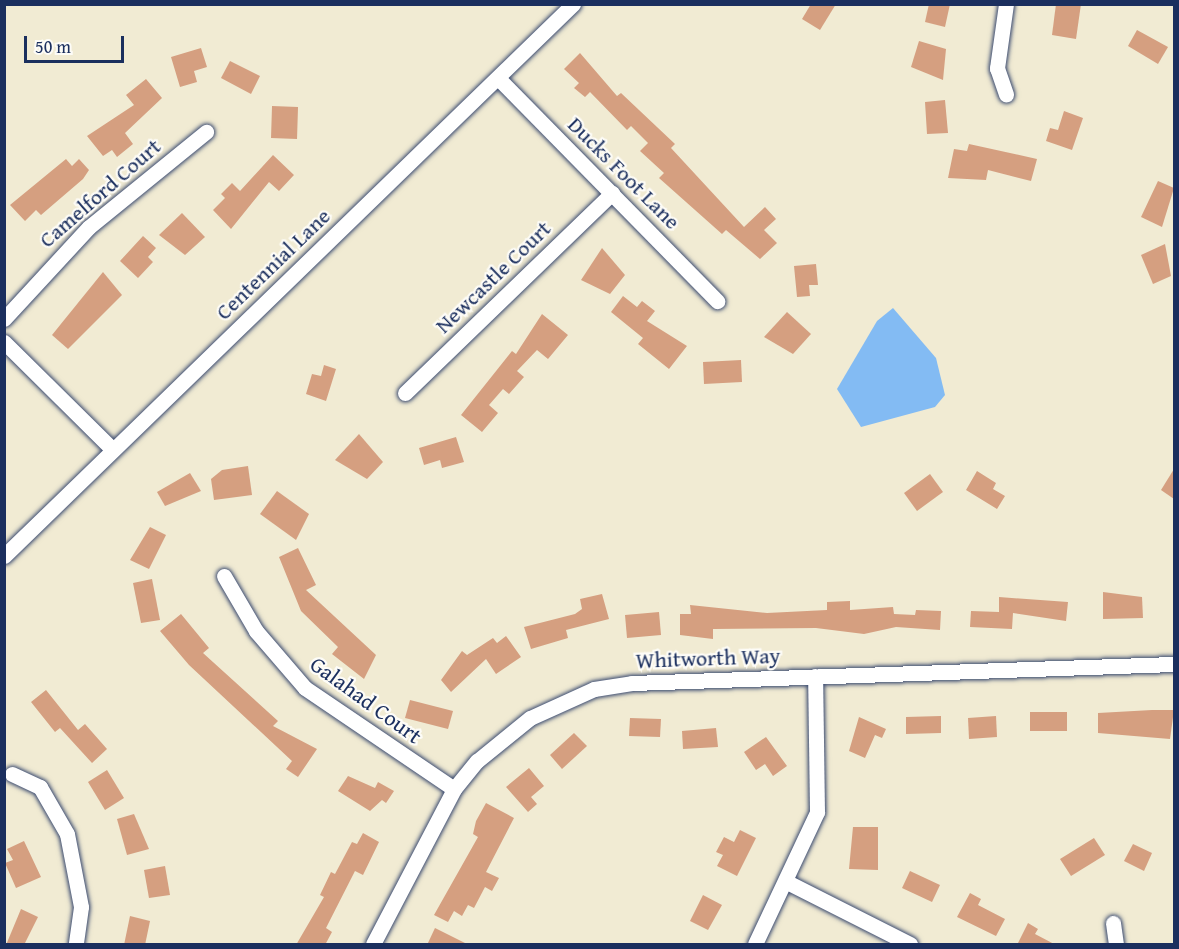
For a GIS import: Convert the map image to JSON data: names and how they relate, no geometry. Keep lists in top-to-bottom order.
{
  "streets": {
    "street": [
      "Ducks Foot Lane",
      "Camelford Court",
      "Centennial Lane",
      "Newcastle Court",
      "Whitworth Way",
      "Galahad Court"
    ]
  },
  "crossings": [
    ["Ducks Foot Lane", "Centennial Lane"],
    ["Ducks Foot Lane", "Newcastle Court"],
    ["Whitworth Way", "Galahad Court"]
  ],
  "scale_bar": "50 m"
}
